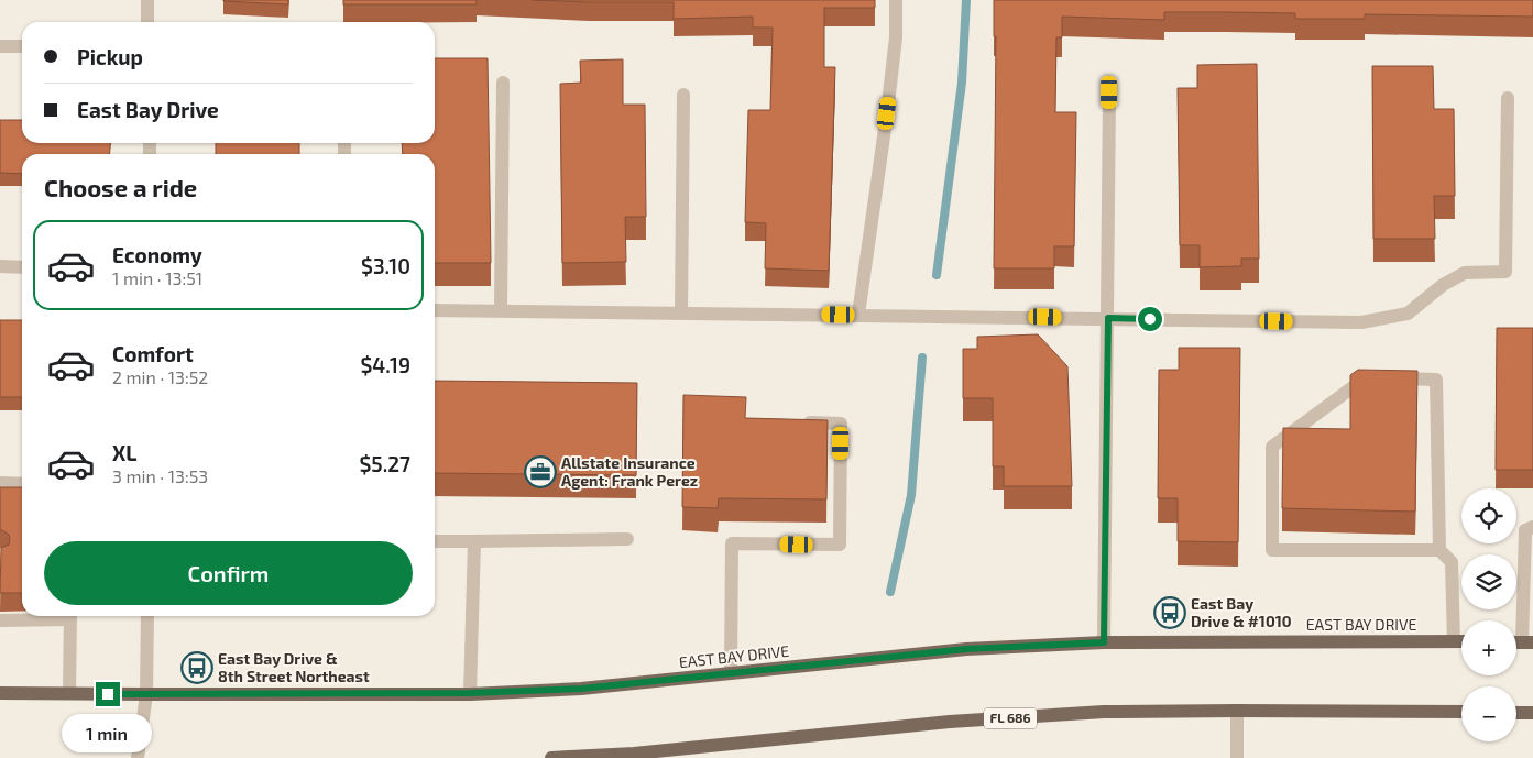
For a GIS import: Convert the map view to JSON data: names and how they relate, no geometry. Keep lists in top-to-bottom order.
{
  "streets": {
    "main road": ["EAST BAY DRIVE", "FL 686"]
  },
  "places": {
    "office": ["Allstate Insurance Agent: Frank Perez"],
    "bus stop": ["East Bay Drive & #1010", "East Bay Drive & 8th Street Northeast"]
  },
  "page": {
    "banner": ["Pickup", "East Bay Drive"],
    "heading": "Choose a ride",
    "list": [
      {
        "name": "Economy",
        "note": "1 min · 13:51",
        "value": "$3.10"
      },
      {
        "name": "Comfort",
        "note": "2 min · 13:52",
        "value": "$4.19"
      },
      {
        "name": "XL",
        "note": "3 min · 13:53",
        "value": "$5.27"
      }
    ],
    "map_buttons": ["+", "−"],
    "buttons": "Confirm",
    "bubble": "1 min"
  }
}
